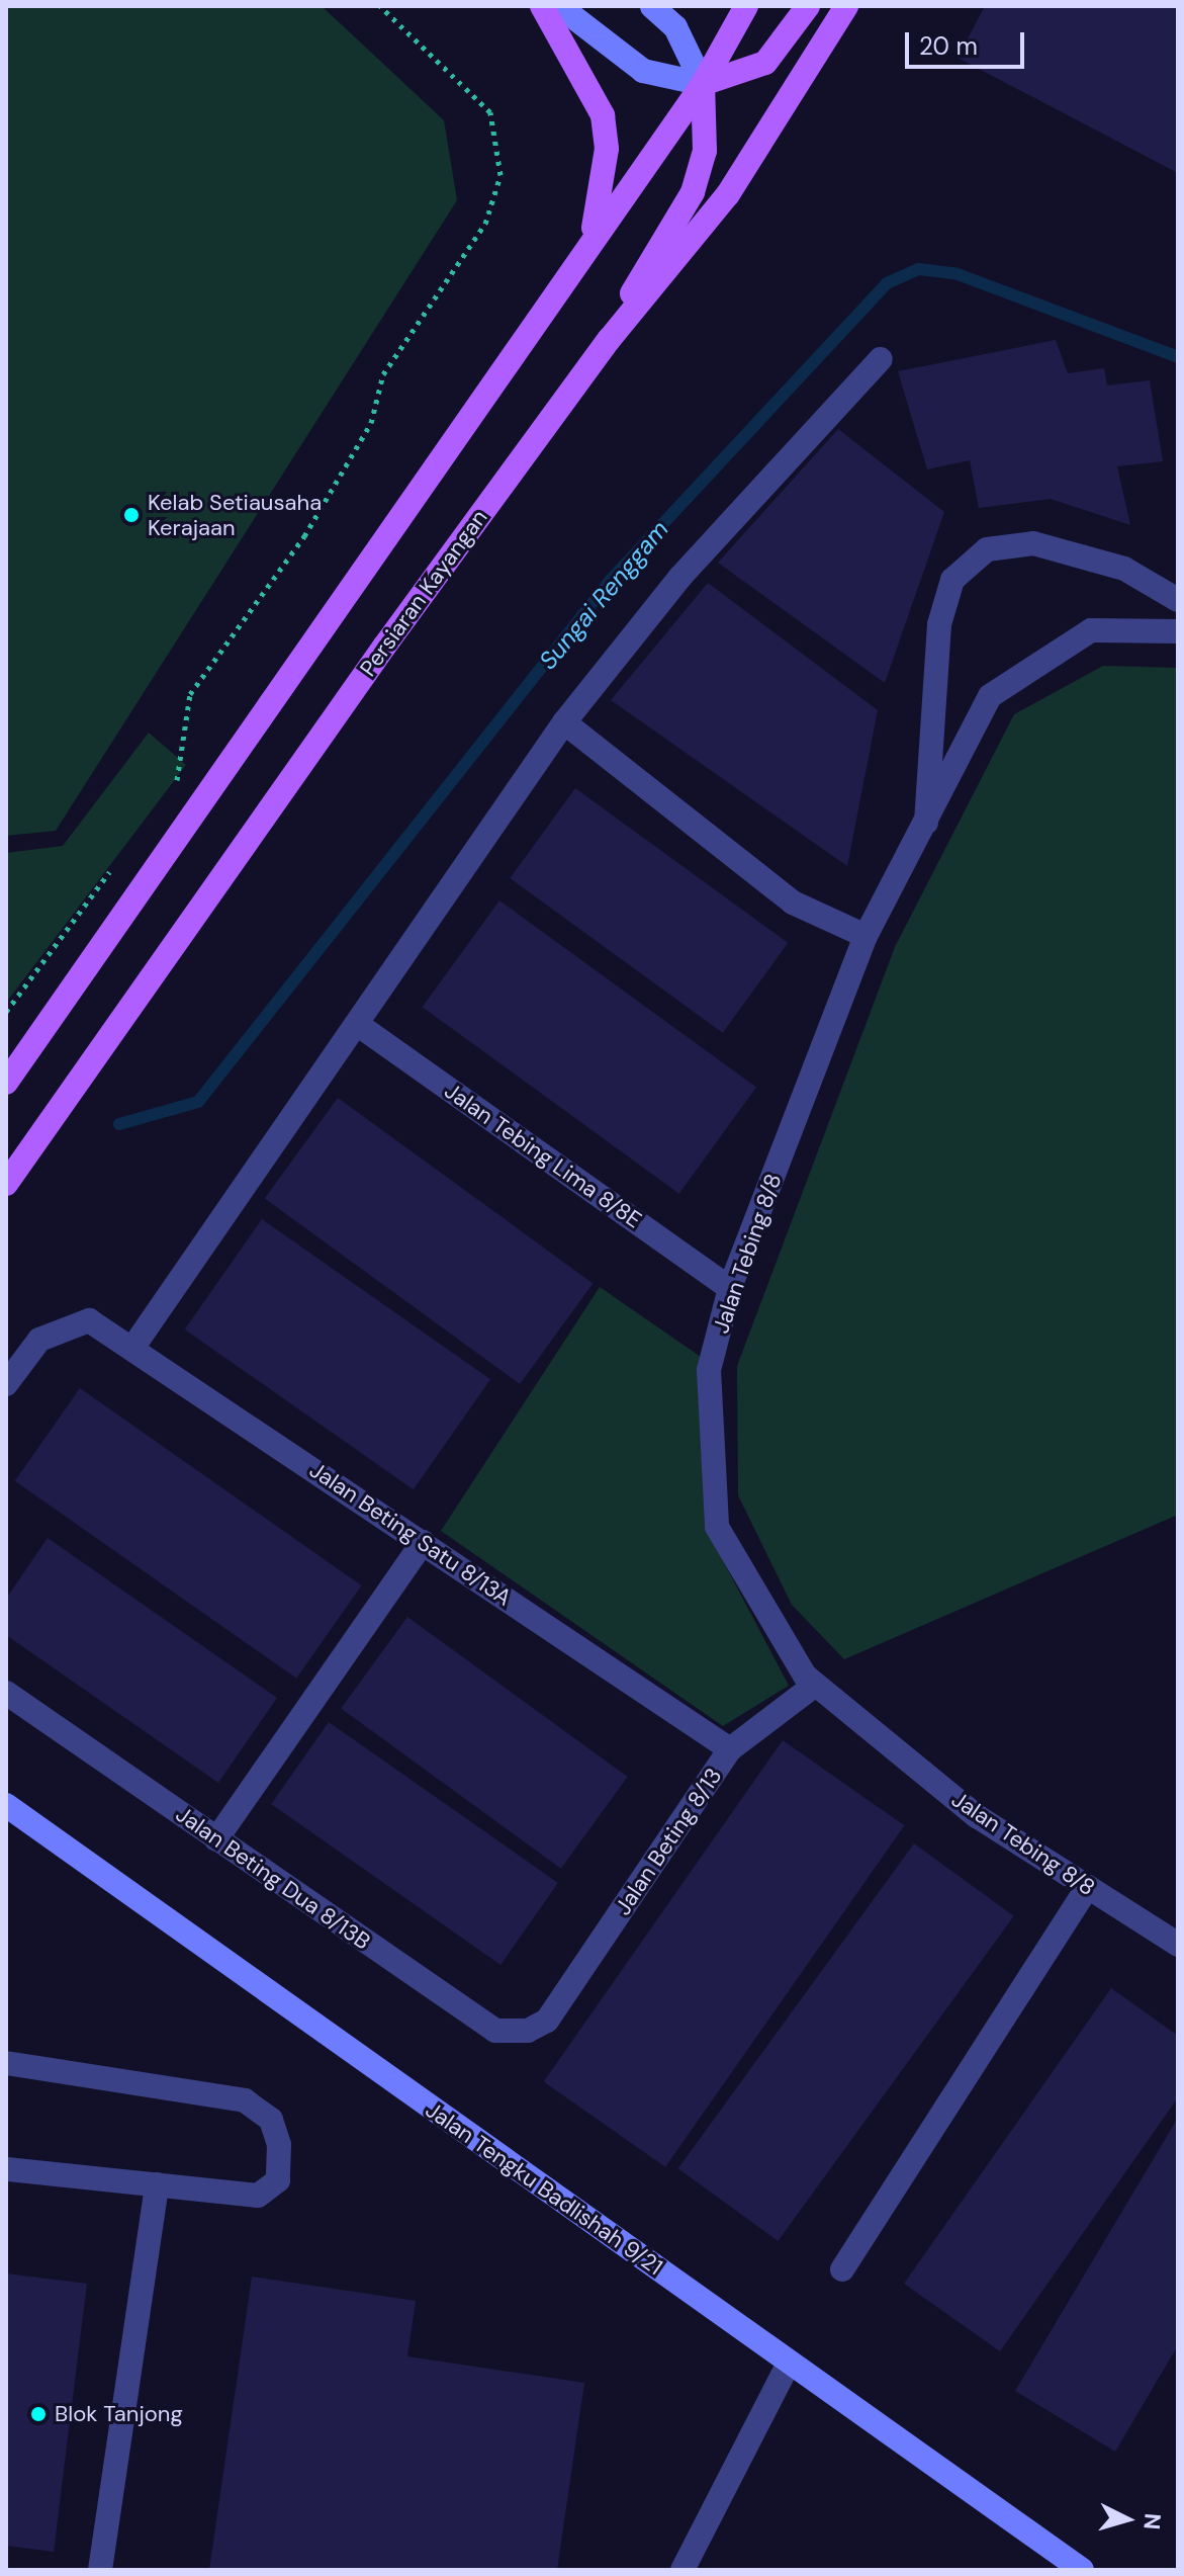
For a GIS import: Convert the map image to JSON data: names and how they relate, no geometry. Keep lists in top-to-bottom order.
{
  "streets": {
    "main road": ["Persiaran Kayangan"],
    "street": [
      "Jalan Tebing Lima 8/8E",
      "Jalan Tebing 8/8",
      "Jalan Beting Satu 8/13A",
      "Jalan Beting 8/13",
      "Jalan Beting Dua 8/13B",
      "Jalan Tengku Badlishah 9/21"
    ]
  },
  "crossings": [
    ["Jalan Tebing Lima 8/8E", "Jalan Tebing 8/8"],
    ["Jalan Tebing 8/8", "Jalan Beting 8/13"],
    ["Jalan Beting Satu 8/13A", "Jalan Beting 8/13"],
    ["Jalan Beting 8/13", "Jalan Beting Dua 8/13B"]
  ],
  "water": ["Sungai Renggam"],
  "places": ["Kelab Setiausaha Kerajaan", "Blok Tanjong"],
  "scale_bar": "20 m",
  "north": "right"
}
